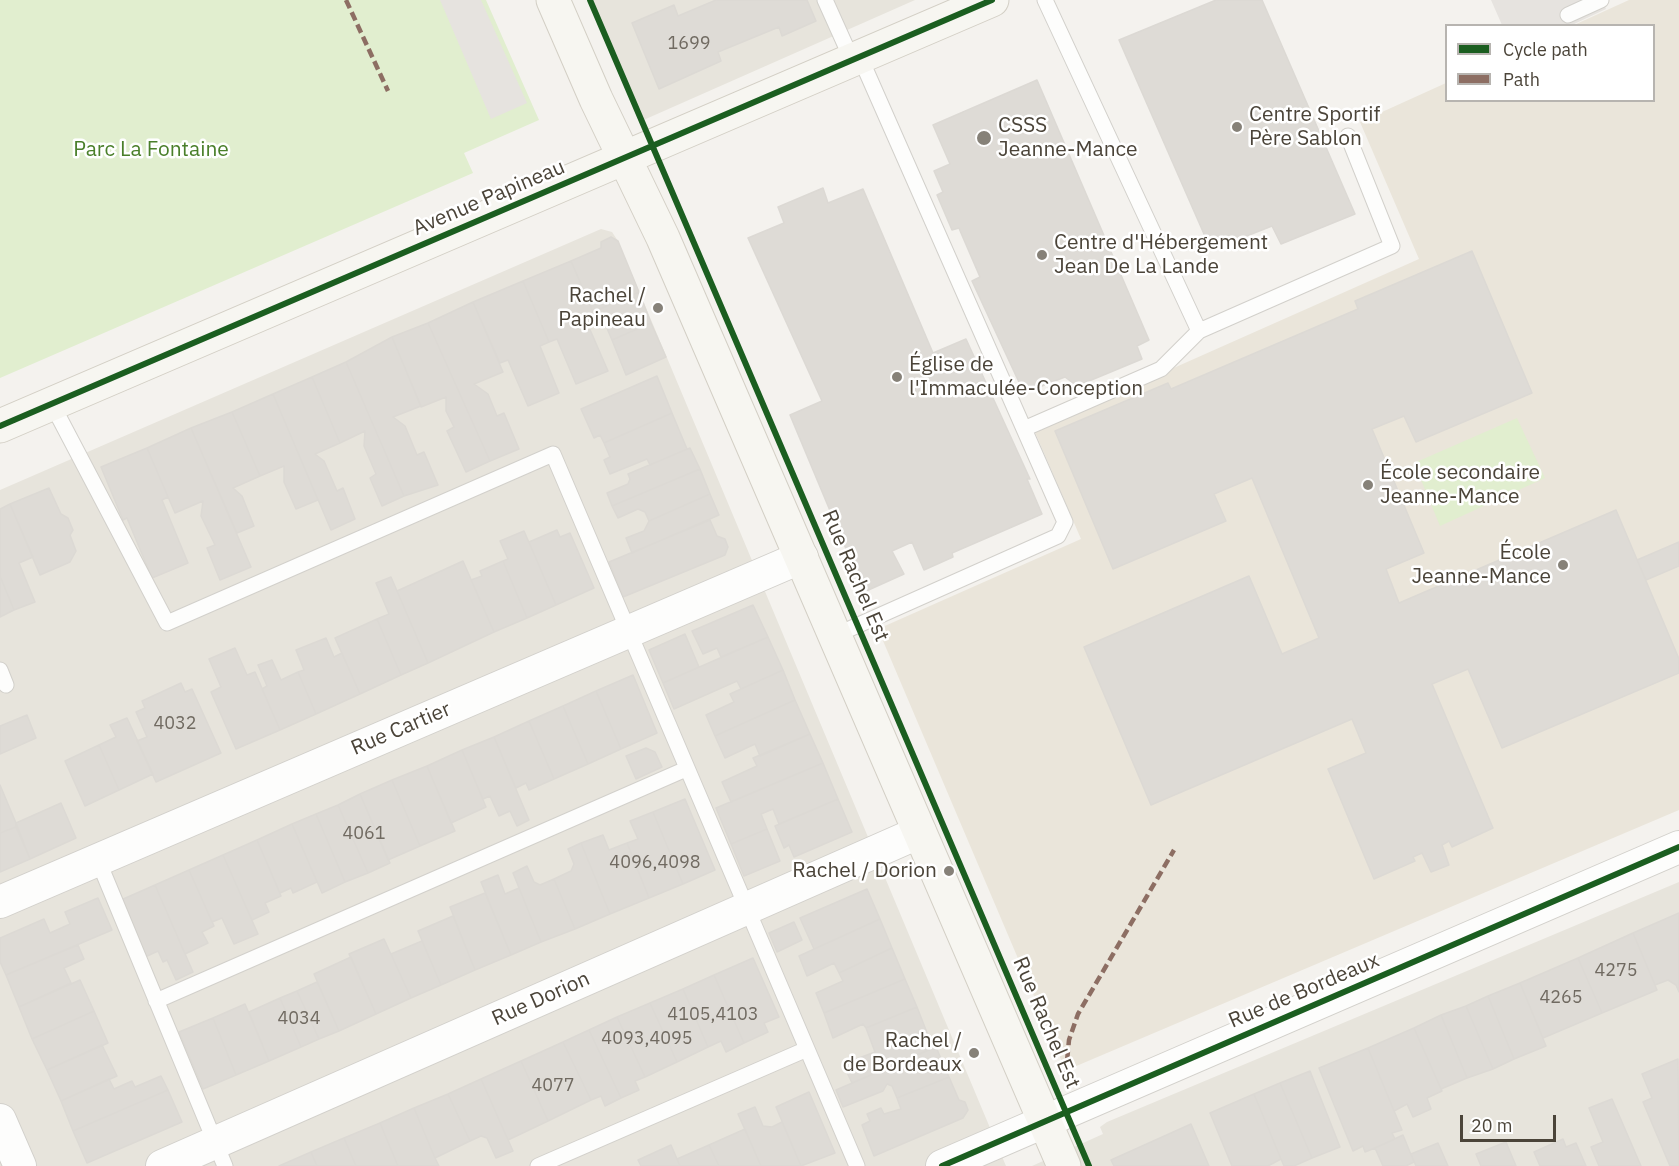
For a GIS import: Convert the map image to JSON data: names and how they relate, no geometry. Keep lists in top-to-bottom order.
{
  "streets": {
    "main road": ["Avenue Papineau", "Rue Rachel Est"],
    "street": ["Rue Cartier", "Rue de Bordeaux", "Rue Dorion"]
  },
  "crossings": [
    ["Avenue Papineau", "Rue Rachel Est"],
    ["Rue Rachel Est", "Rue Cartier"],
    ["Rue Rachel Est", "Rue de Bordeaux"],
    ["Rue Rachel Est", "Rue Dorion"]
  ],
  "parks": ["Parc La Fontaine"],
  "places": [
    "Centre Sportif Père Sablon",
    "CSSS Jeanne-Mance",
    "Centre d'Hébergement Jean De La Lande",
    "Rachel / Papineau",
    "Église de l'Immaculée-Conception",
    "École secondaire Jeanne-Mance",
    "École Jeanne-Mance",
    "Rachel / Dorion",
    "Rachel / de Bordeaux"
  ],
  "house_numbers": [
    "1699",
    "4032",
    "4061",
    "4096,4098",
    "4275",
    "4265",
    "4105,4103",
    "4034",
    "4093,4095",
    "4077"
  ],
  "legend": ["Cycle path", "Path"],
  "scale_bar": "20 m"
}
